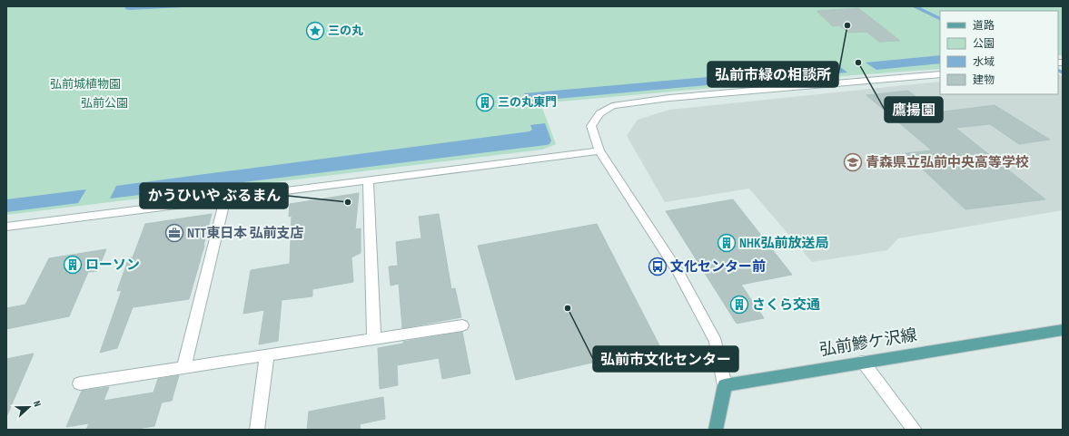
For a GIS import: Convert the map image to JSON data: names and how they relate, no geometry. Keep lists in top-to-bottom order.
{
  "streets": {
    "main road": ["弘前鰺ケ沢線"]
  },
  "parks": ["弘前城植物園", "弘前公園"],
  "places": {
    "other": [
      "弘前市緑の相談所",
      "鷹揚園",
      "かうひいや ぶるまん",
      "弘前市文化センター"
    ],
    "place": ["三の丸"],
    "building": [
      "三の丸東門",
      "NHK弘前放送局",
      "ローソン",
      "さくら交通"
    ],
    "school or university": ["青森県立弘前中央高等学校"],
    "office": ["NTT東日本 弘前支店"],
    "bus stop": ["文化センター前"]
  },
  "legend": [
    "道路",
    "公園",
    "水域",
    "建物"
  ],
  "north": "right"
}
